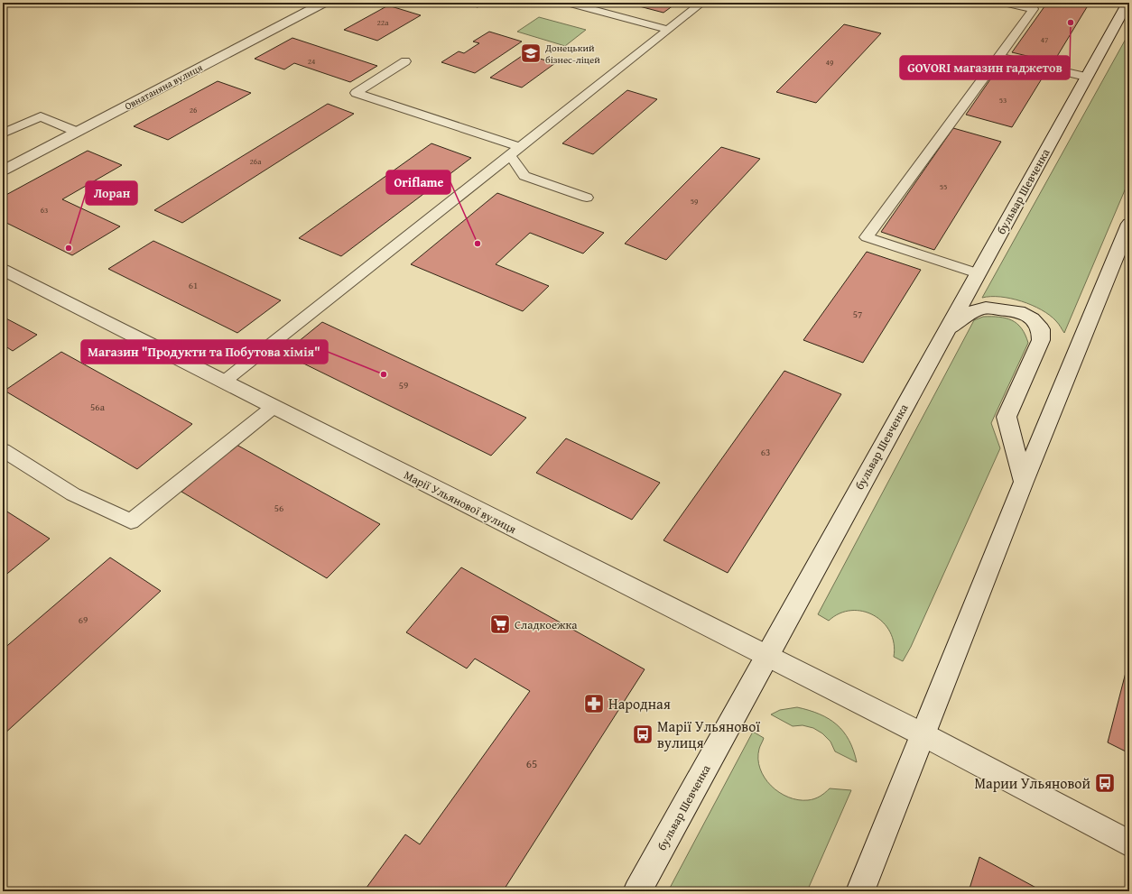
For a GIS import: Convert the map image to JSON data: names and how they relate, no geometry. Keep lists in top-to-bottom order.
{
  "streets": {
    "main road": ["Овнатаняна вулиця", "бульвар Шевченка", "Марії Ульянової вулиця"]
  },
  "crossings": [
    ["бульвар Шевченка", "Марії Ульянової вулиця"]
  ],
  "places": {
    "other": [
      "GOVORI магазин гаджетов",
      "Oriflame",
      "Лоран",
      "Магазин \"Продукти та Побутова хімія\""
    ],
    "school or university": ["Донецький бізнес-ліцей"],
    "supermarket": ["Сладкоежка"],
    "pharmacy": ["Народная"],
    "bus stop": ["Марії Ульянової вулиця", "Марии Ульяновой"]
  },
  "house_numbers": [
    "22а",
    "47",
    "24",
    "49",
    "53",
    "26",
    "26а",
    "55",
    "59",
    "63",
    "61",
    "57",
    "59",
    "56а",
    "63",
    "56",
    "69",
    "65"
  ]
}
